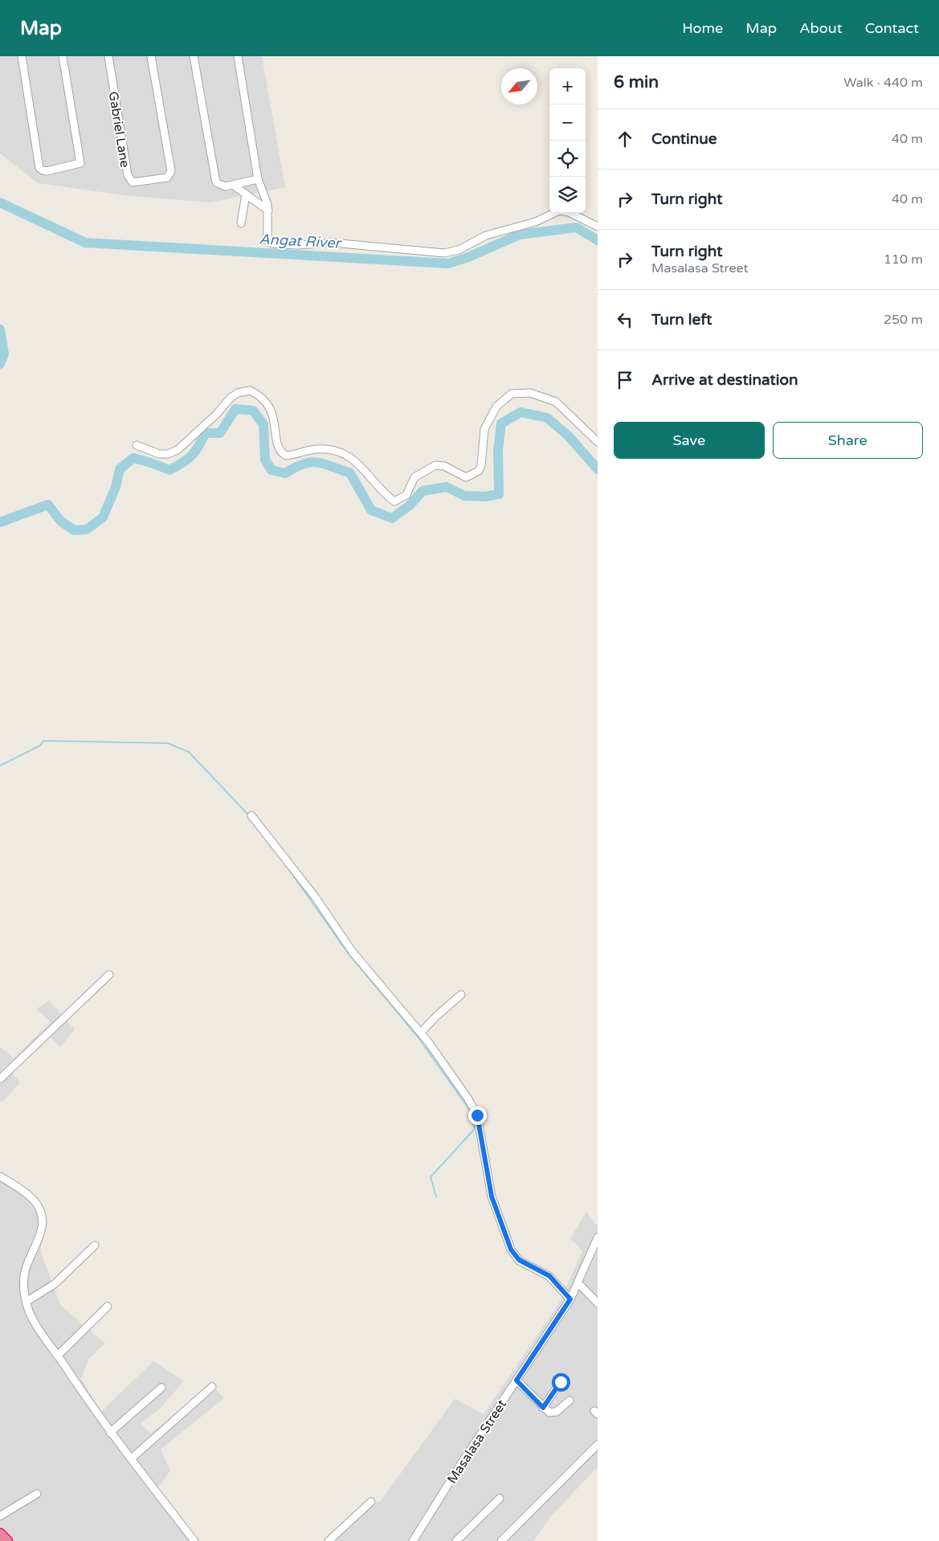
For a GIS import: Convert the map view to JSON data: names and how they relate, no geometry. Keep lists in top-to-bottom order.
{
  "streets": {
    "street": ["Gabriel Lane", "Masalasa Street"]
  },
  "water": ["Angat River"],
  "north": "bottom left",
  "page": {
    "header": "Map",
    "nav": [
      "Home",
      "Map",
      "About",
      "Contact"
    ],
    "heading": ["6 min", "Walk · 440 m"],
    "map_buttons": ["+", "−"],
    "list": [
      ["Continue", "40 m"],
      ["Turn right", "40 m"],
      ["Turn right", "Masalasa Street", "110 m"],
      ["Turn left", "250 m"],
      "Arrive at destination"
    ],
    "buttons": ["Save", "Share"]
  }
}
